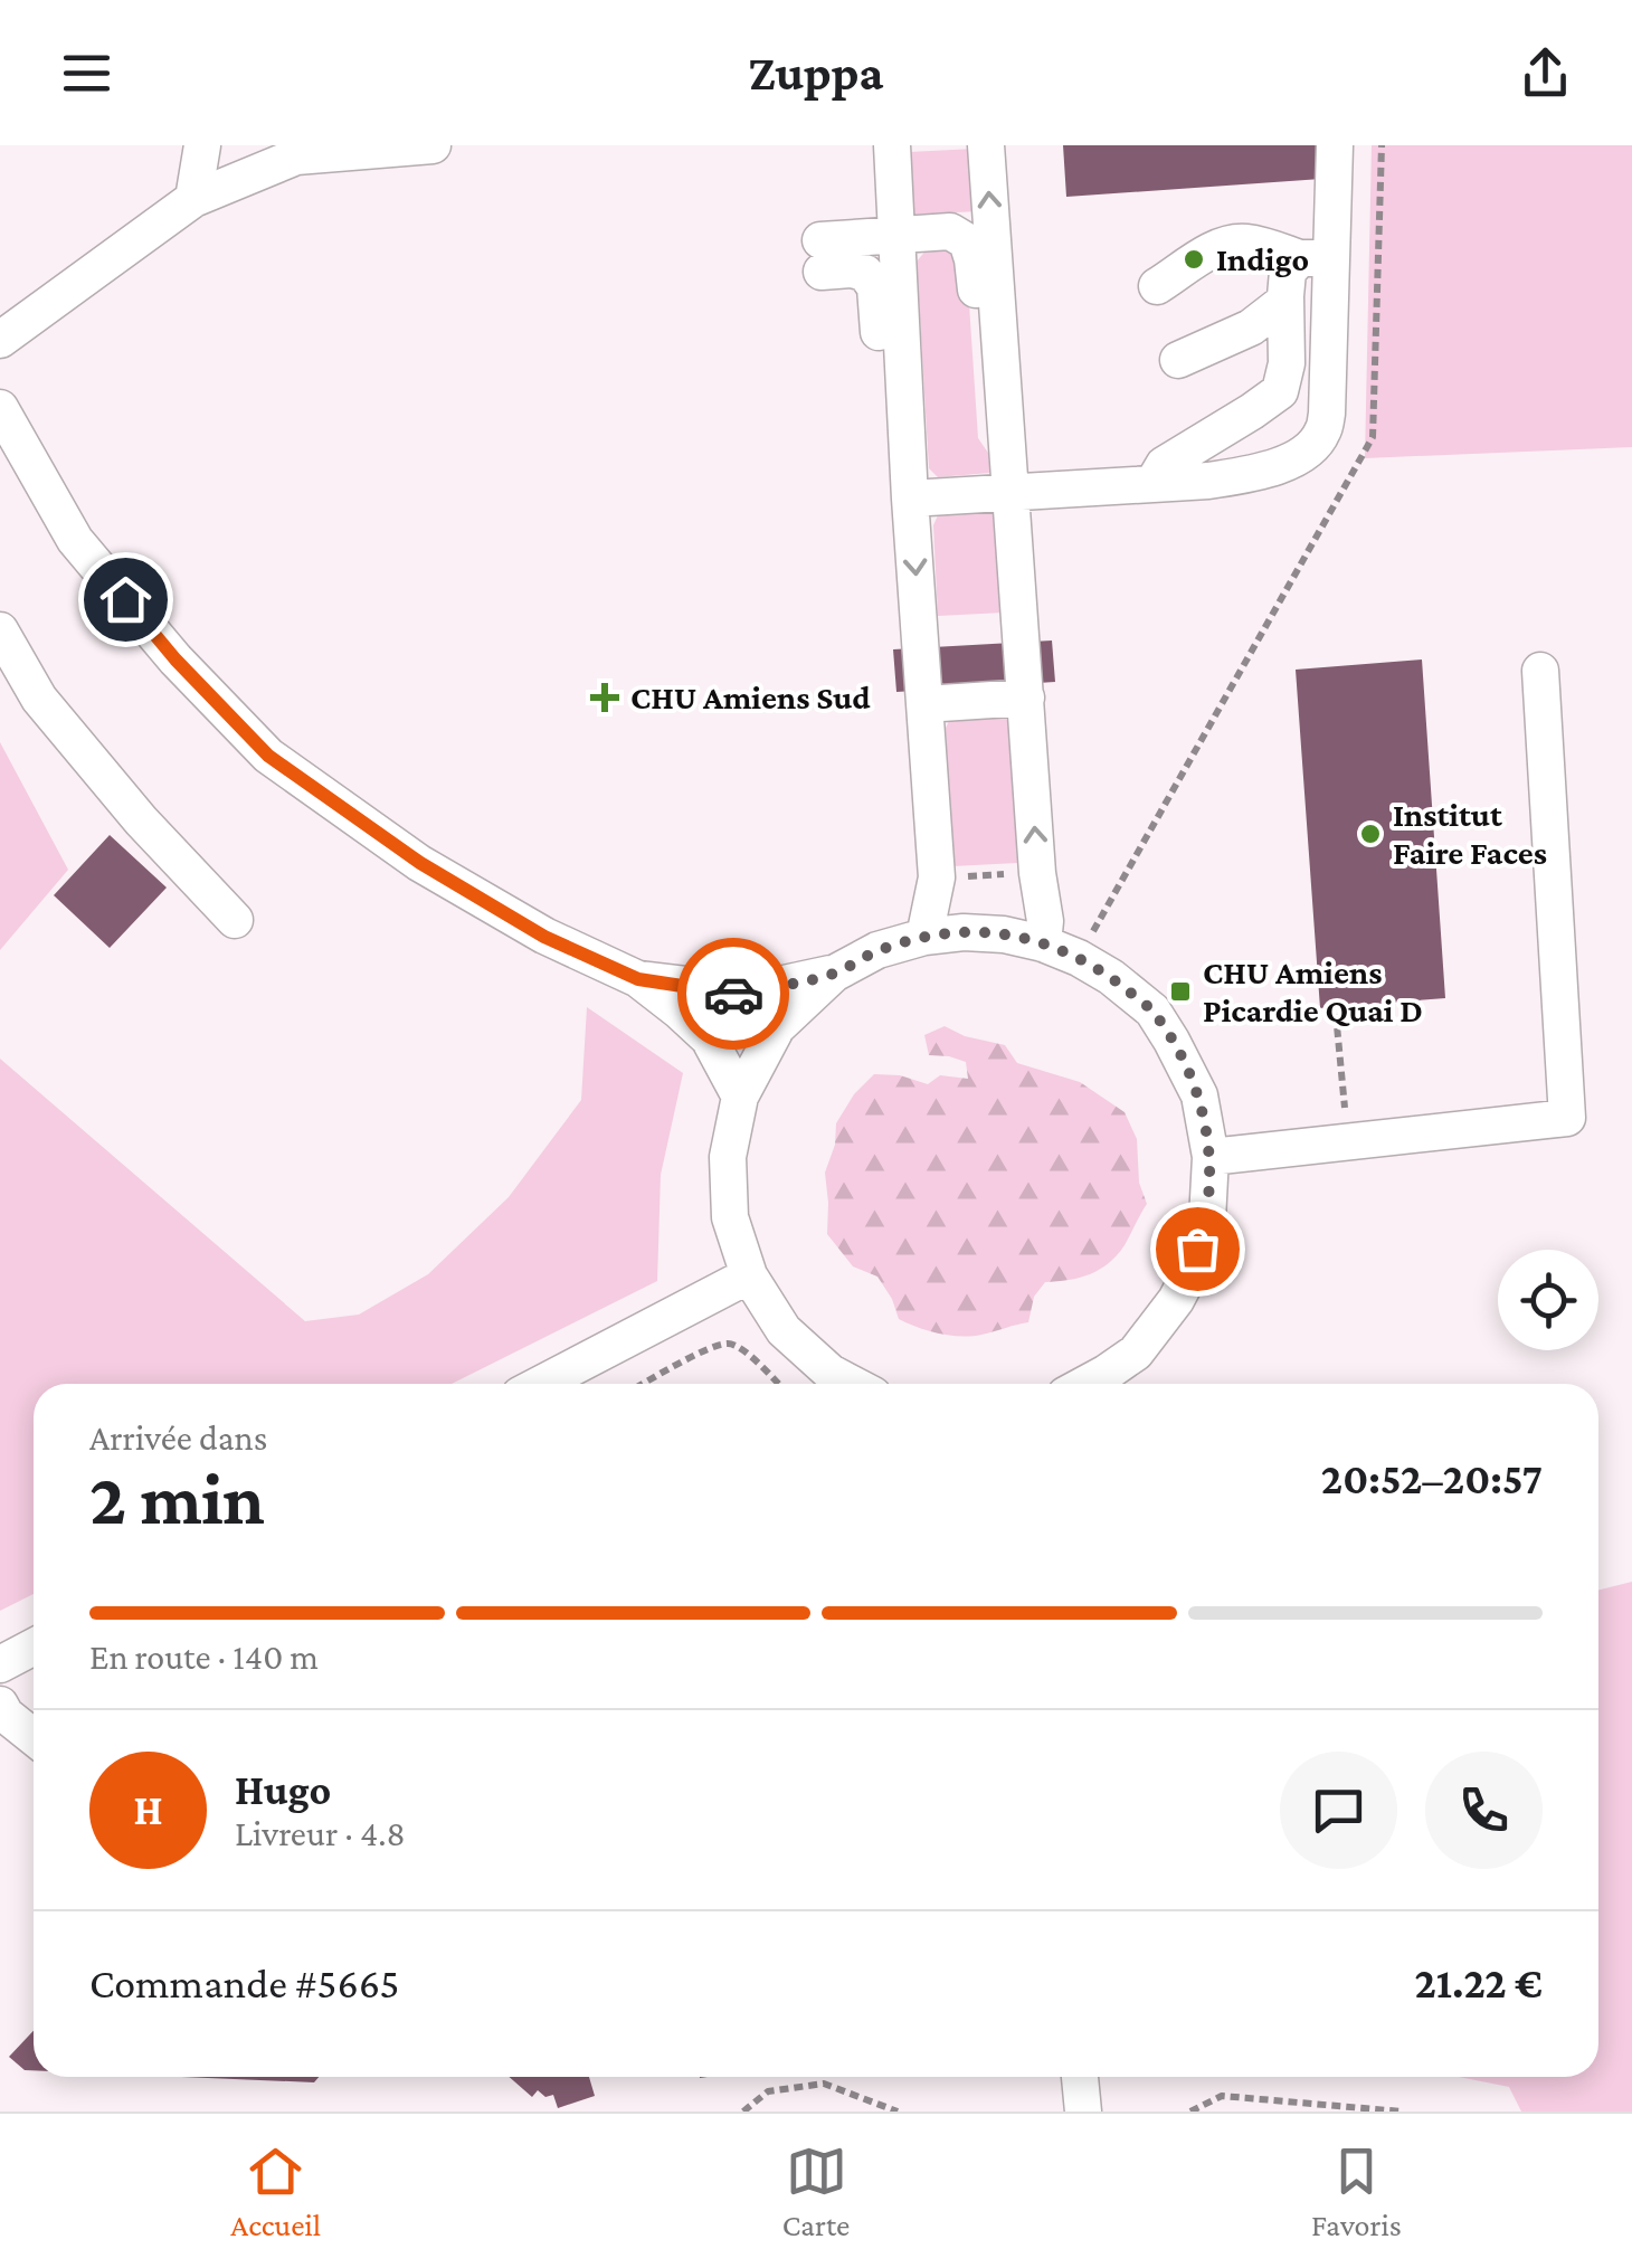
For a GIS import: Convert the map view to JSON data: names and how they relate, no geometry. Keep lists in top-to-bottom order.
{
  "places": {
    "other": ["Indigo", "Institut Faire Faces"],
    "health": ["CHU Amiens Sud"],
    "transit": ["CHU Amiens Picardie Quai D"]
  },
  "page": {
    "header": "Zuppa",
    "heading": ["2 min", "Arrivée dans", "20:52–20:57"],
    "panel": [
      "Hugo",
      "Livreur · 4.8",
      "Commande #5665",
      "21.22 €"
    ],
    "bar": "En route · 140 m",
    "round": "H",
    "tabs": ["Accueil", "Carte", "Favoris"]
  }
}
